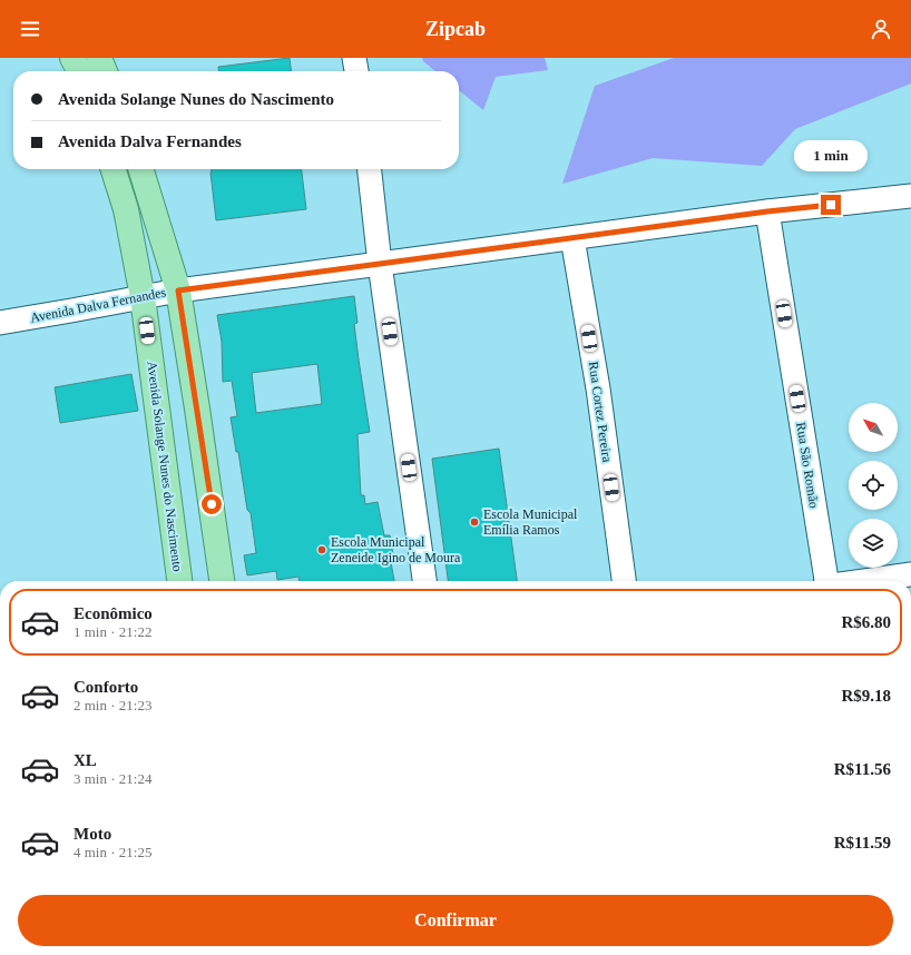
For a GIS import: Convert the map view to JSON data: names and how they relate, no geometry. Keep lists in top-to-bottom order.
{
  "streets": {
    "main road": ["Avenida Solange Nunes do Nascimento"],
    "street": ["Avenida Dalva Fernandes", "Rua Cortez Pereira", "Rua São Romão"]
  },
  "crossings": [
    ["Avenida Dalva Fernandes", "Rua Cortez Pereira"],
    ["Avenida Dalva Fernandes", "Rua São Romão"],
    ["Avenida Dalva Fernandes", "Avenida Solange Nunes do Nascimento"]
  ],
  "places": ["Escola Municipal Emília Ramos", "Escola Municipal Zeneide Igino de Moura"],
  "north": "top left",
  "page": {
    "header": "Zipcab",
    "banner": ["Avenida Solange Nunes do Nascimento", "Avenida Dalva Fernandes"],
    "bubble": "1 min",
    "list": [
      {
        "name": "Econômico",
        "note": "1 min · 21:22",
        "value": "R$6.80"
      },
      {
        "name": "Conforto",
        "note": "2 min · 21:23",
        "value": "R$9.18"
      },
      {
        "name": "XL",
        "note": "3 min · 21:24",
        "value": "R$11.56"
      },
      {
        "name": "Moto",
        "note": "4 min · 21:25",
        "value": "R$11.59"
      }
    ],
    "buttons": "Confirmar"
  }
}
